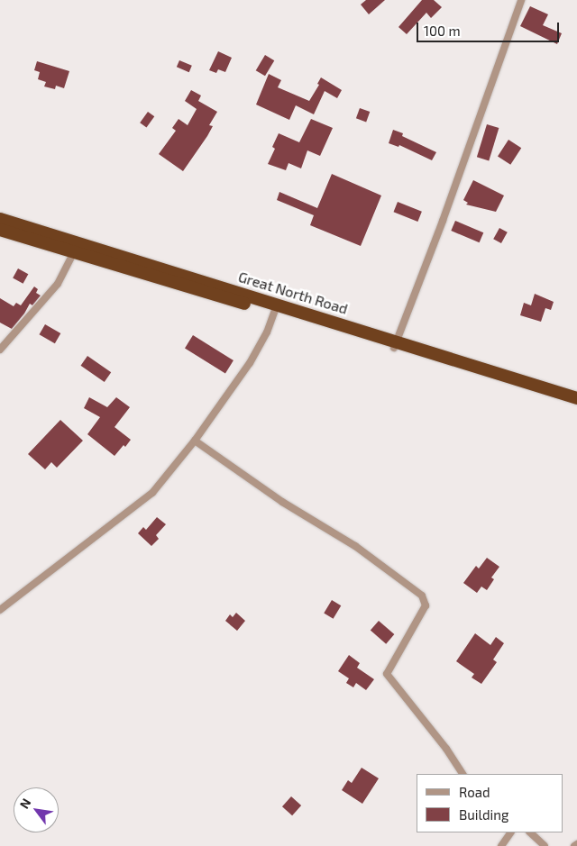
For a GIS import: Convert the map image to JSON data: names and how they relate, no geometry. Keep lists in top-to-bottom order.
{
  "streets": {
    "highway": ["Great North Road"]
  },
  "legend": ["Road", "Building"],
  "scale_bar": "100 m",
  "north": "top left"
}
